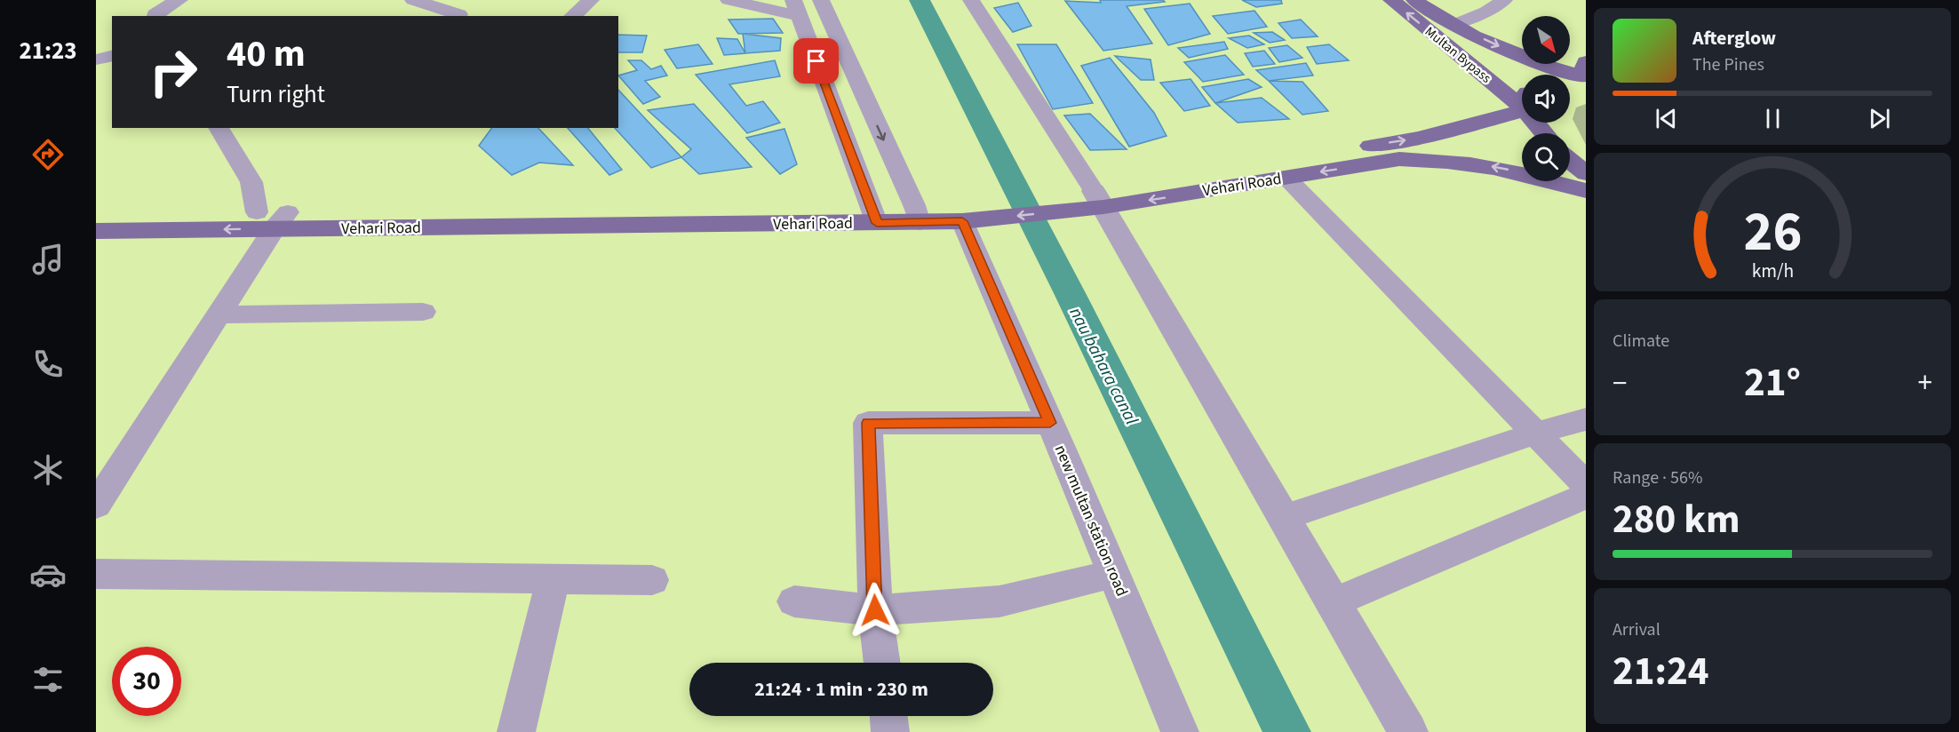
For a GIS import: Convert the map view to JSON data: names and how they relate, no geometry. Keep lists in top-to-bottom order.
{
  "streets": {
    "main road": ["Multan Bypass", "Vehari Road"],
    "street": ["new multan station road"]
  },
  "crossings": [
    ["Vehari Road", "new multan station road"]
  ],
  "water": ["nau bahara canal"],
  "north": "bottom right",
  "page": {
    "tabs": "21:23",
    "turn": ["40 m", "Turn right"],
    "song": ["Afterglow", "The Pines"],
    "tile": [
      "Climate",
      ["Range · 56%", "280 km"],
      ["Arrival", "21:24"]
    ],
    "heat": ["−", "21°", "+"],
    "limit": "30",
    "trip": "21:24 · 1 min · 230 m",
    "gauge": ["26", "km/h"]
  }
}
